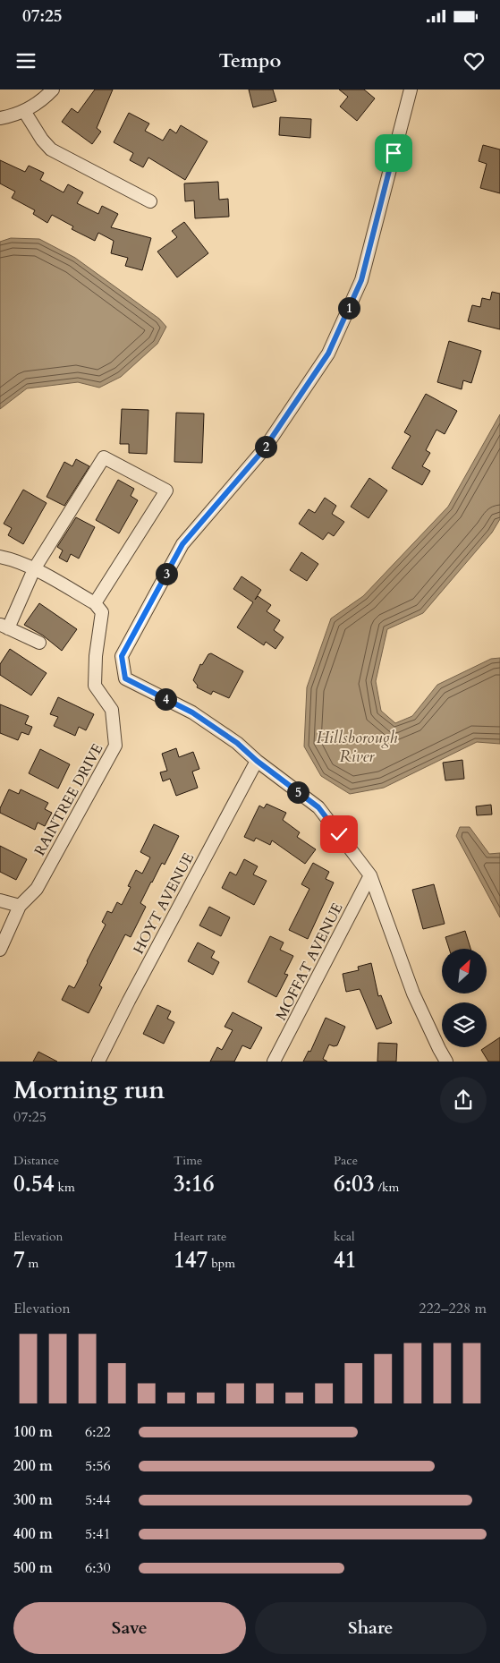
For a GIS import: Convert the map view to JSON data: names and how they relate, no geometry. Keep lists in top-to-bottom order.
{
  "streets": {
    "street": ["RAINTREE DRIVE", "HOYT AVENUE", "MOFFAT AVENUE"]
  },
  "water": ["Hillsborough River"],
  "north": "top right",
  "page": {
    "status": "07:25",
    "header": "Tempo",
    "pins": [
      "1",
      "2",
      "3",
      "4",
      "5"
    ],
    "heading": ["Morning run", "07:25"],
    "stats": [
      ["Distance", "0.54 km"],
      ["Time", "3:16"],
      ["Pace", "6:03 /km"],
      ["Elevation", "7 m"],
      ["Heart rate", "147 bpm"],
      ["kcal", "41"]
    ],
    "chart": ["Elevation", "222–228 m"],
    "list": [
      {
        "name": "100 m",
        "note": "6:22"
      },
      {
        "name": "200 m",
        "note": "5:56"
      },
      {
        "name": "300 m",
        "note": "5:44"
      },
      {
        "name": "400 m",
        "note": "5:41"
      },
      {
        "name": "500 m",
        "note": "6:30"
      }
    ],
    "buttons": ["Save", "Share"]
  }
}
